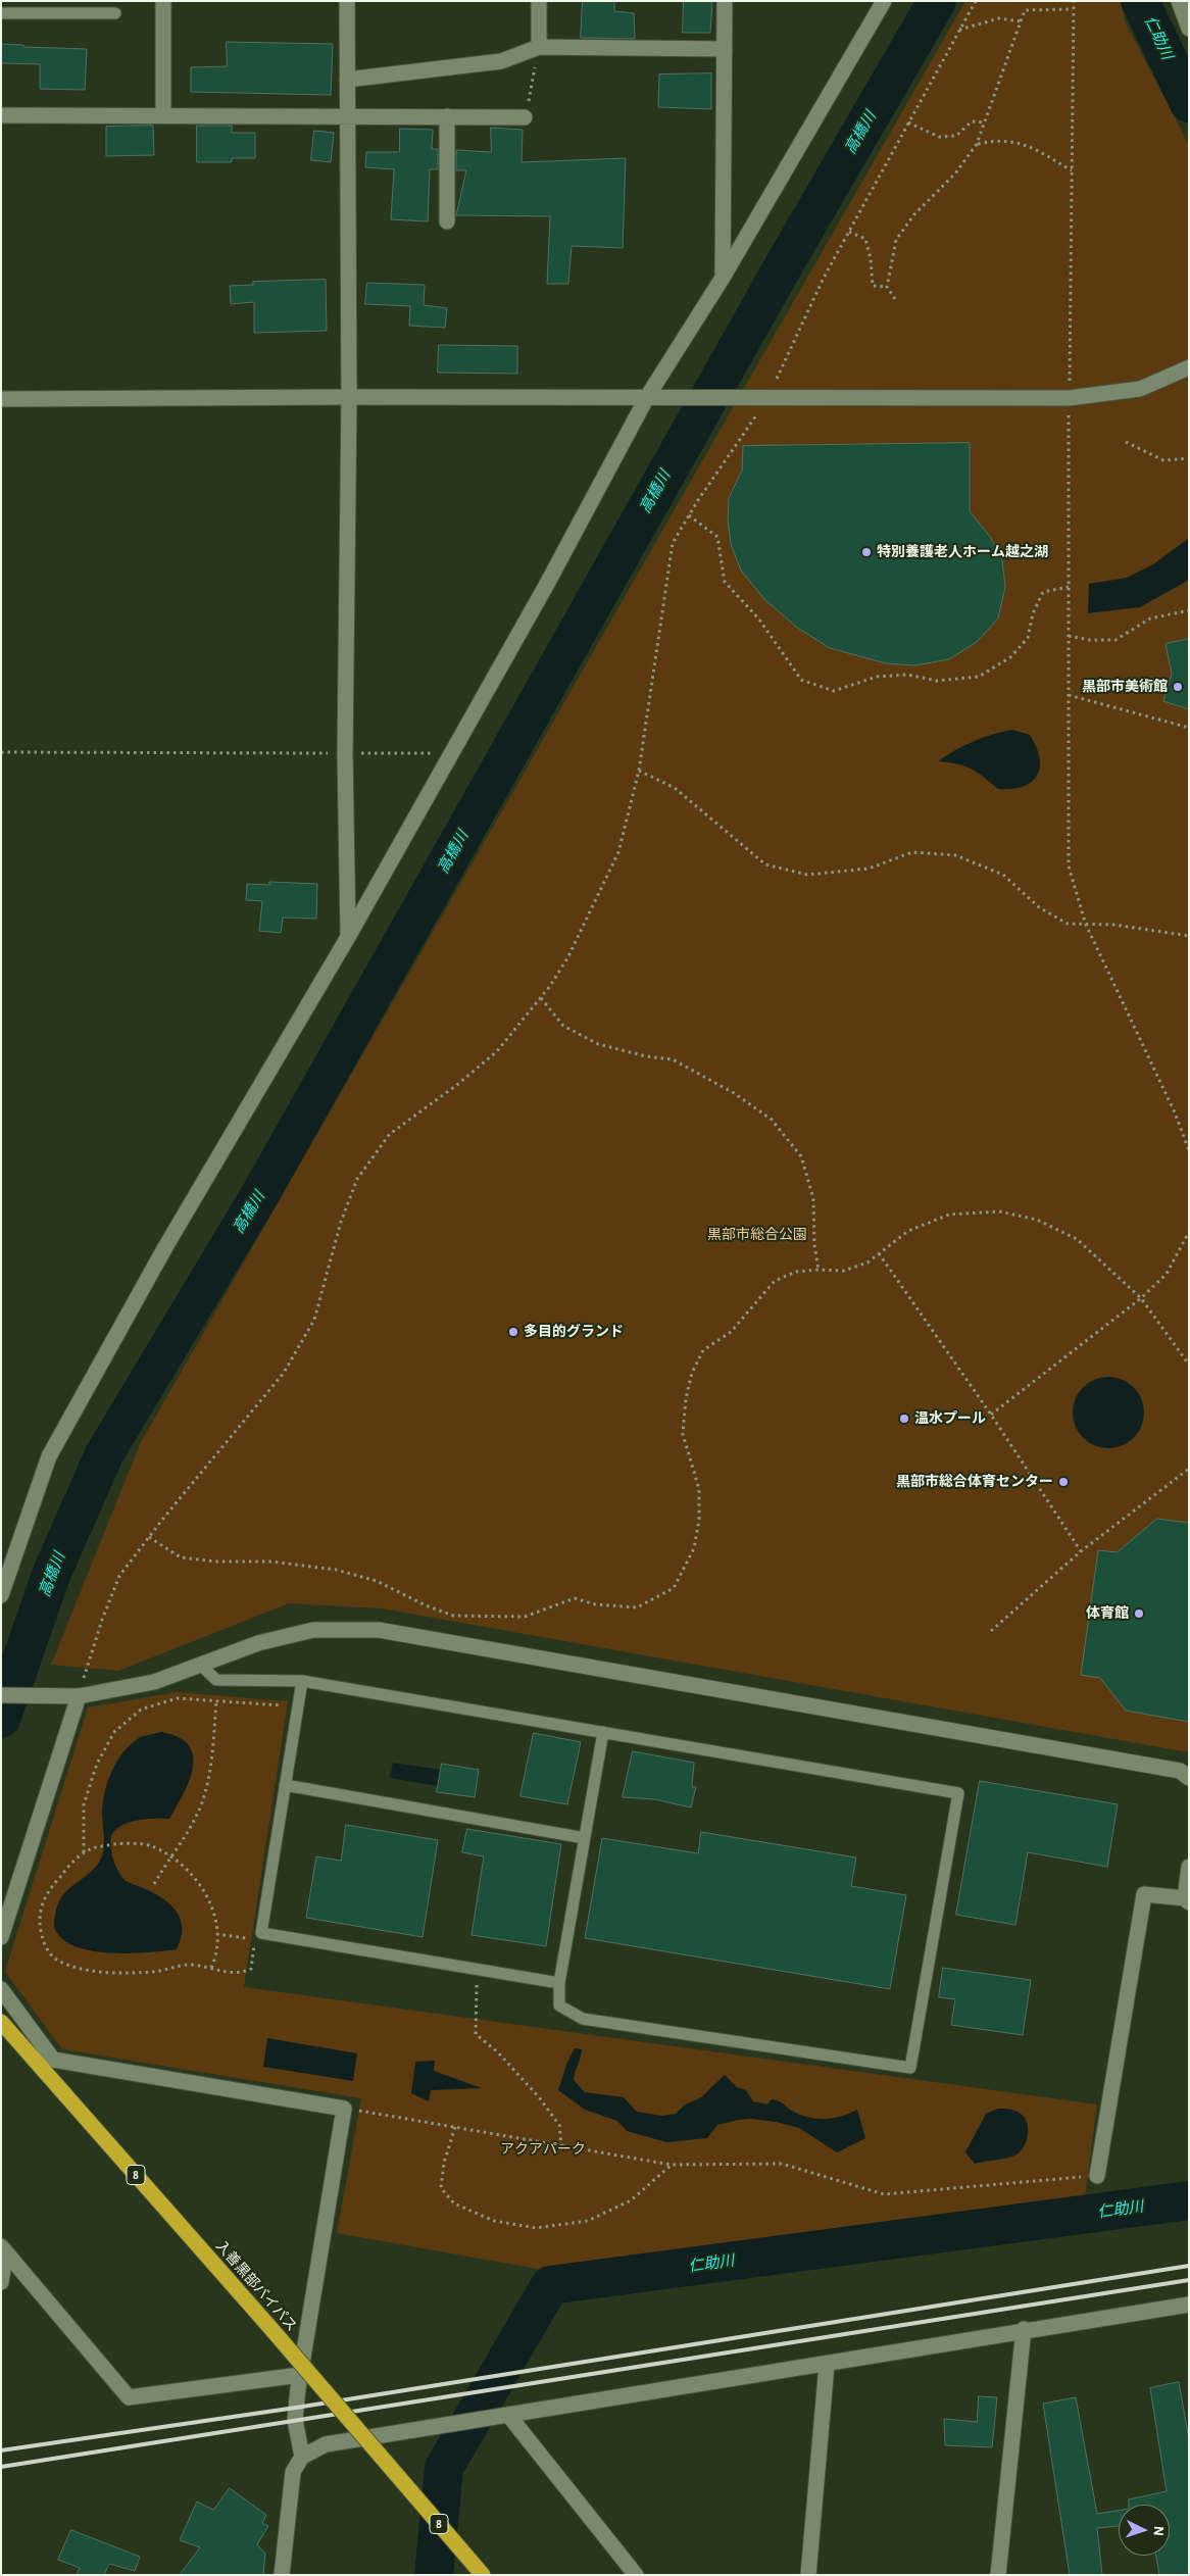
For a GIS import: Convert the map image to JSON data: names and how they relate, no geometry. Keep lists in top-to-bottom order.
{
  "streets": {
    "highway": ["8", "入善黒部バイパス"]
  },
  "water": ["仁助川", "高橋川"],
  "parks": ["黒部市総合公園", "アクアパーク"],
  "places": [
    "特別養護老人ホーム越之湖",
    "黒部市美術館",
    "多目的グランド",
    "温水プール",
    "黒部市総合体育センター",
    "体育館"
  ],
  "north": "right"
}
